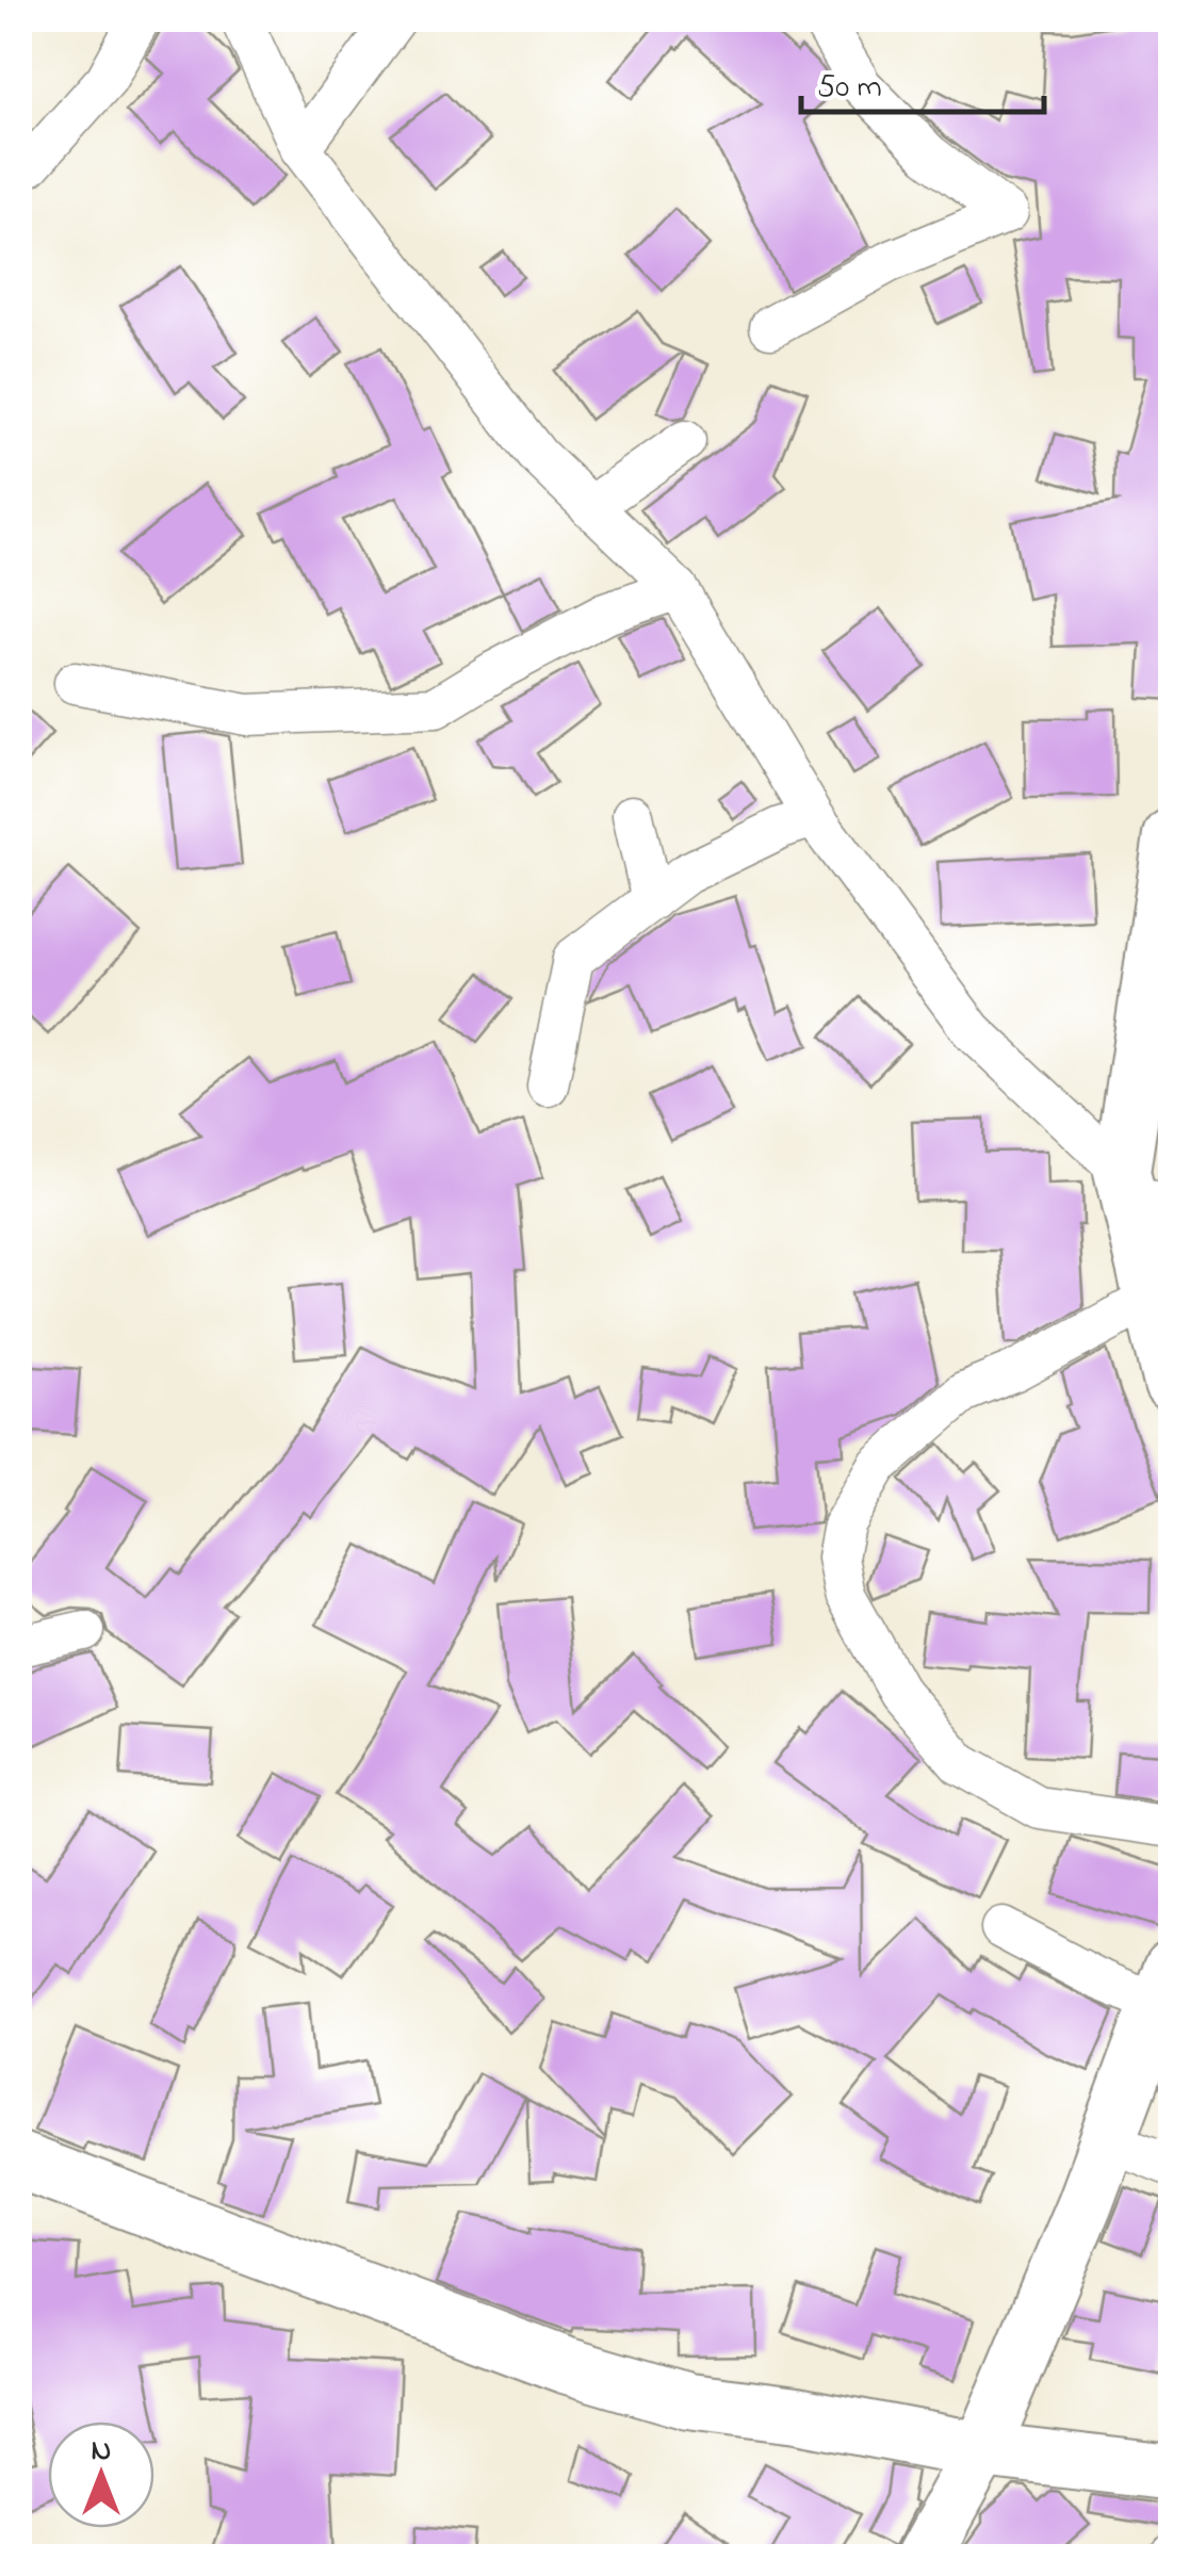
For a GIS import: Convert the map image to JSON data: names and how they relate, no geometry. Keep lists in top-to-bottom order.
{
  "scale_bar": "50 m",
  "north": "top"
}
